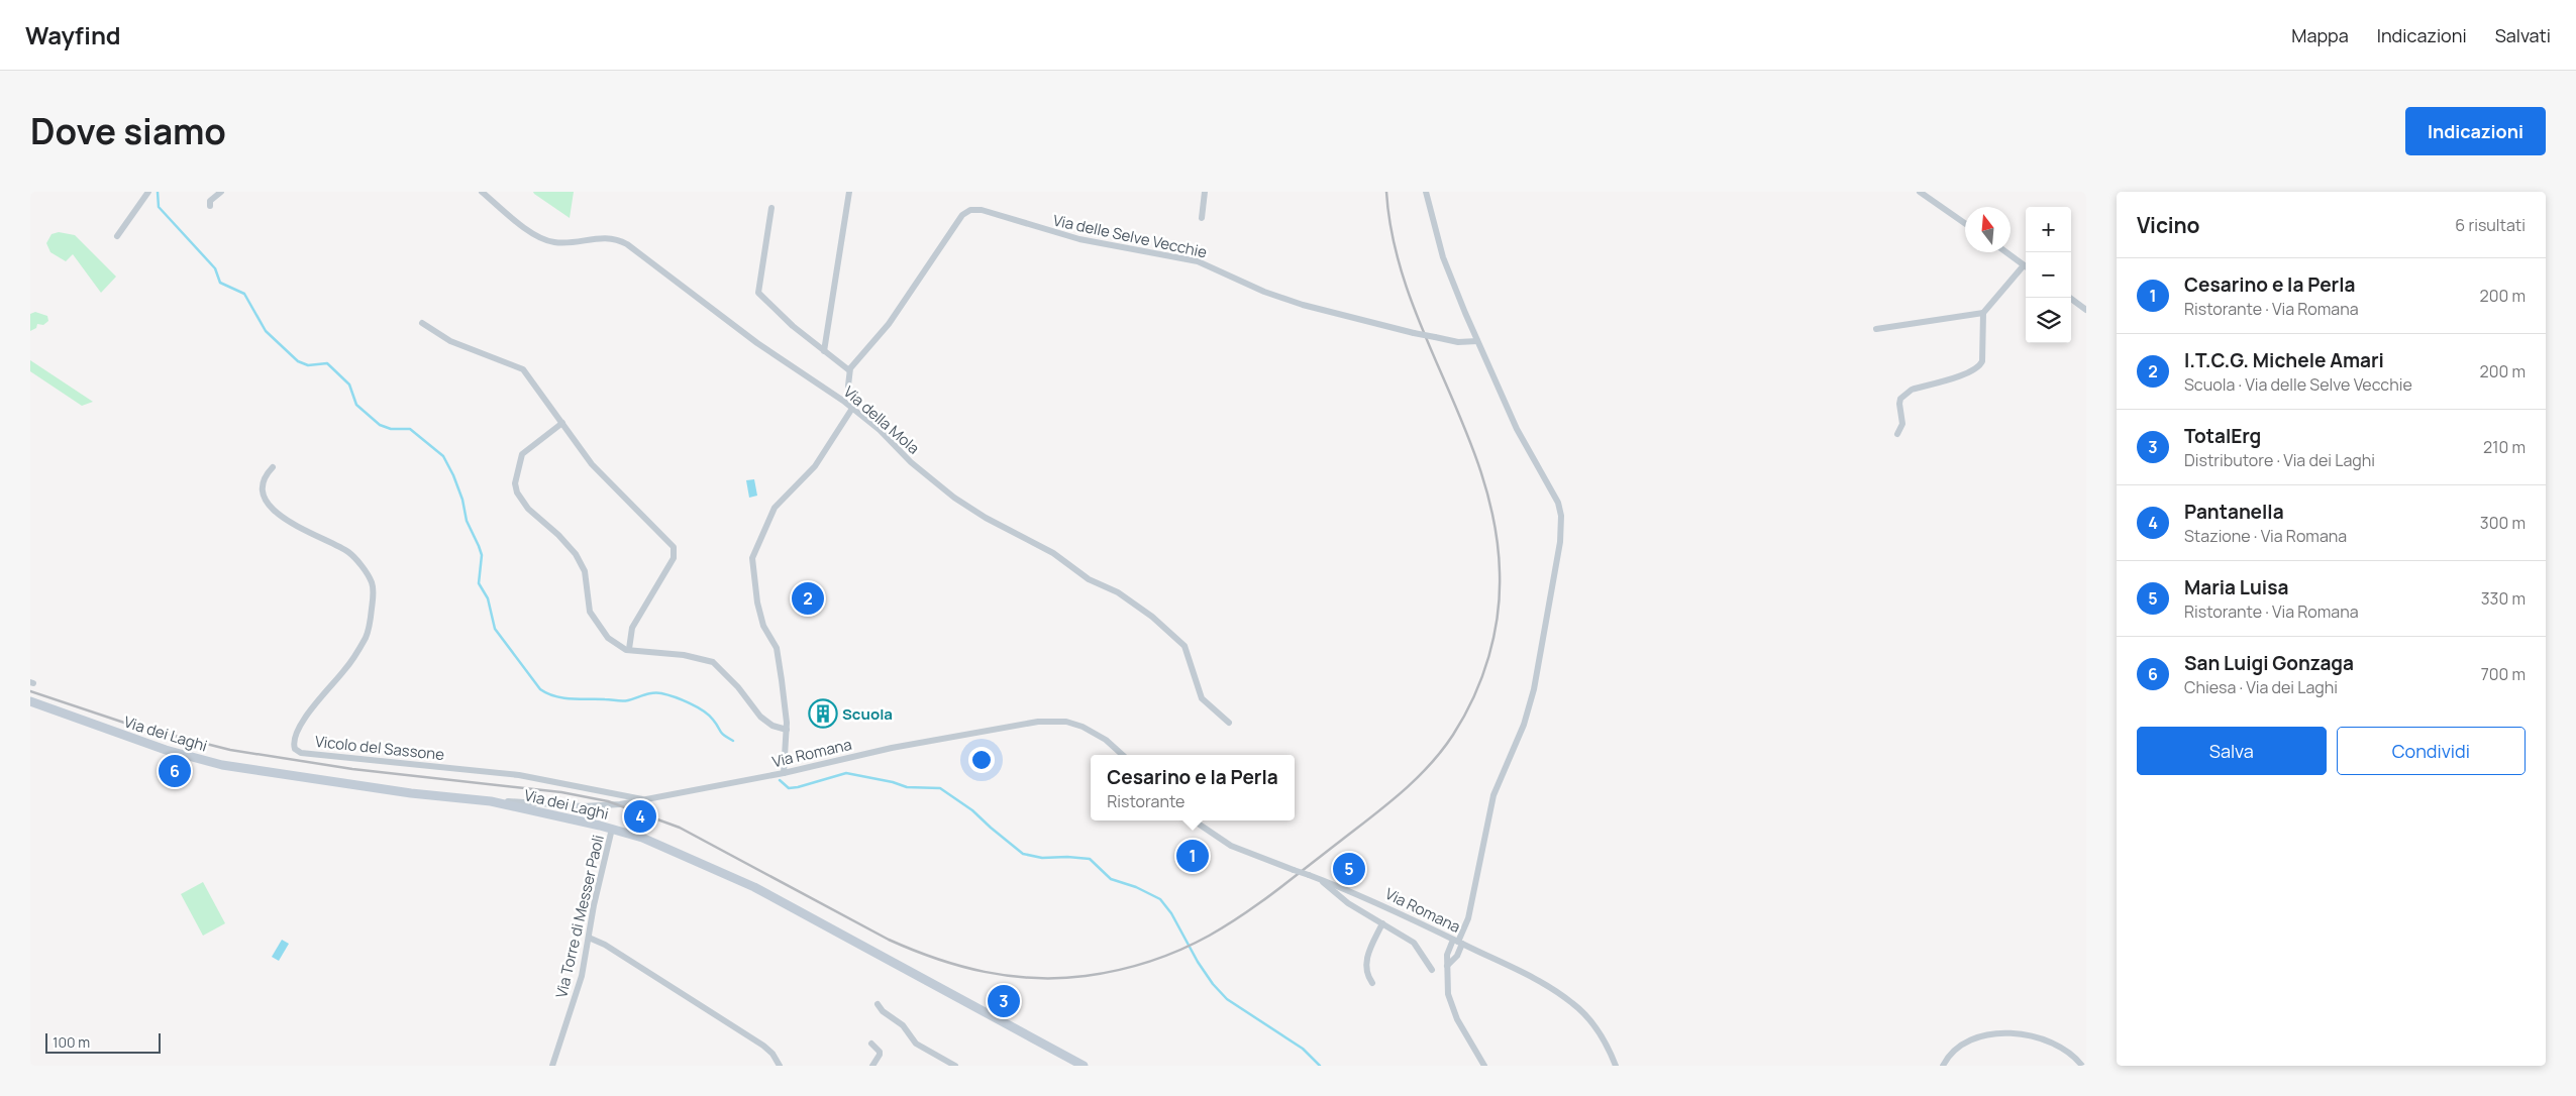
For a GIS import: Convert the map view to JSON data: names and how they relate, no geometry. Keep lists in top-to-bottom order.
{
  "streets": {
    "main road": ["Via dei Laghi"],
    "street": [
      "Via delle Selve Vecchie",
      "Via della Mola",
      "Vicolo del Sassone",
      "Via Romana",
      "Via Torre di Messer Paoli"
    ]
  },
  "crossings": [
    ["Via dei Laghi", "Via Romana"],
    ["Via dei Laghi", "Via Torre di Messer Paoli"],
    ["Vicolo del Sassone", "Via Romana"]
  ],
  "places": {
    "building": ["Scuola"]
  },
  "scale_bar": "100 m",
  "north": "top",
  "page": {
    "header": "Wayfind",
    "nav": ["Mappa", "Indicazioni", "Salvati"],
    "title": "Dove siamo",
    "buttons": [
      "Indicazioni",
      ["Salva", "Condividi"]
    ],
    "heading": ["Vicino", "6 risultati"],
    "map_buttons": ["+", "−"],
    "list": [
      {
        "mark": "1",
        "name": "Cesarino e la Perla",
        "note": "Ristorante · Via Romana",
        "value": "200 m"
      },
      {
        "mark": "2",
        "name": "I.T.C.G. Michele Amari",
        "note": "Scuola · Via delle Selve Vecchie",
        "value": "200 m"
      },
      {
        "mark": "3",
        "name": "TotalErg",
        "note": "Distributore · Via dei Laghi",
        "value": "210 m"
      },
      {
        "mark": "4",
        "name": "Pantanella",
        "note": "Stazione · Via Romana",
        "value": "300 m"
      },
      {
        "mark": "5",
        "name": "Maria Luisa",
        "note": "Ristorante · Via Romana",
        "value": "330 m"
      },
      {
        "mark": "6",
        "name": "San Luigi Gonzaga",
        "note": "Chiesa · Via dei Laghi",
        "value": "700 m"
      }
    ],
    "pins": [
      "2",
      "6",
      "4",
      "1",
      "5",
      "3"
    ],
    "popup": ["Cesarino e la Perla", "Ristorante"],
    "scale": "100 m"
  }
}
